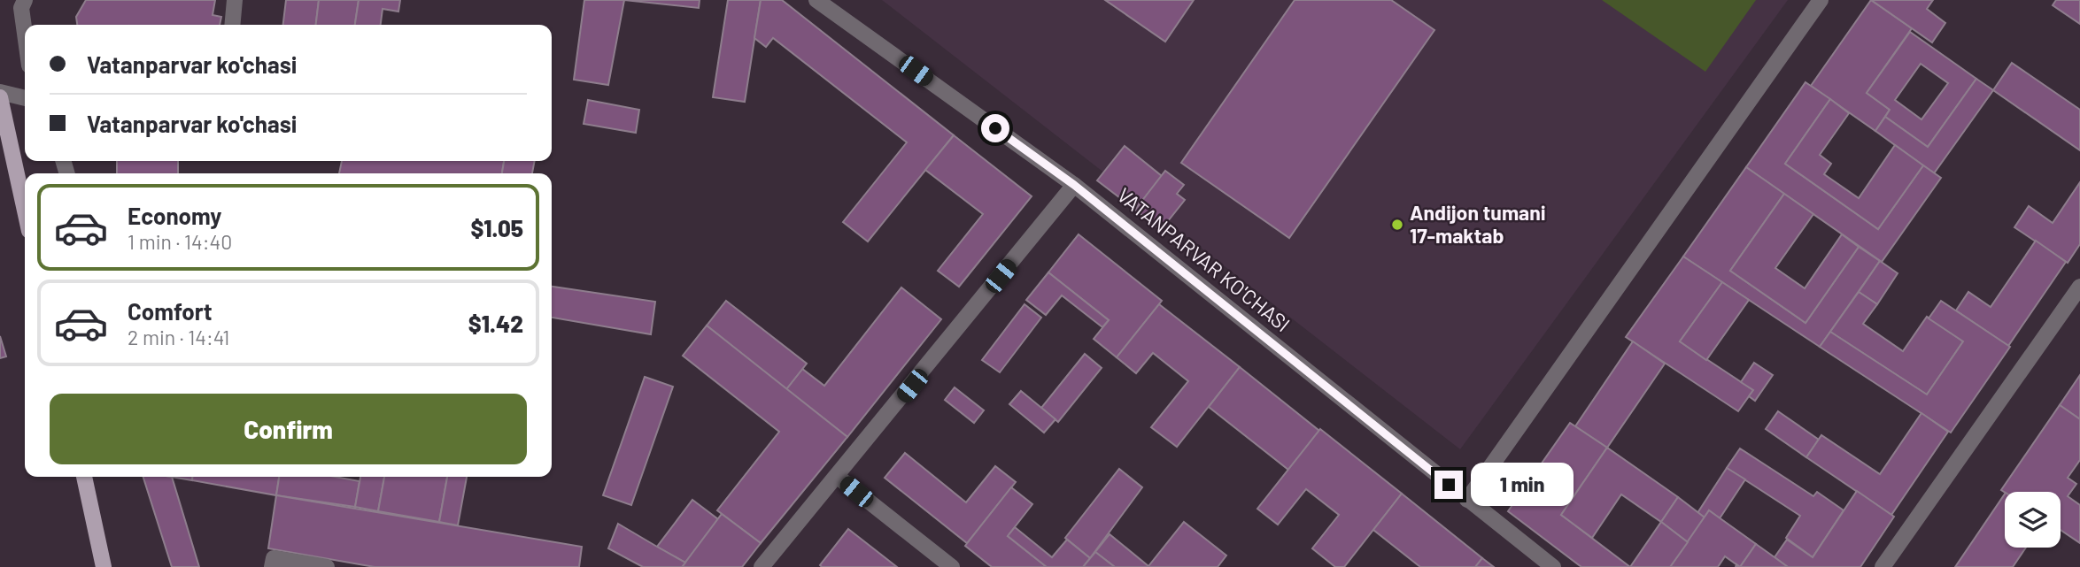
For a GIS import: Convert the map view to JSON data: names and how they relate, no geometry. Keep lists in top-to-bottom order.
{
  "streets": {
    "lane": ["VATANPARVAR KO'CHASI"]
  },
  "places": ["Andijon tumani 17-maktab"],
  "page": {
    "banner": ["Vatanparvar ko'chasi", "Vatanparvar ko'chasi"],
    "list": [
      {
        "name": "Economy",
        "note": "1 min · 14:40",
        "value": "$1.05"
      },
      {
        "name": "Comfort",
        "note": "2 min · 14:41",
        "value": "$1.42"
      }
    ],
    "buttons": "Confirm",
    "bubble": "1 min"
  }
}
